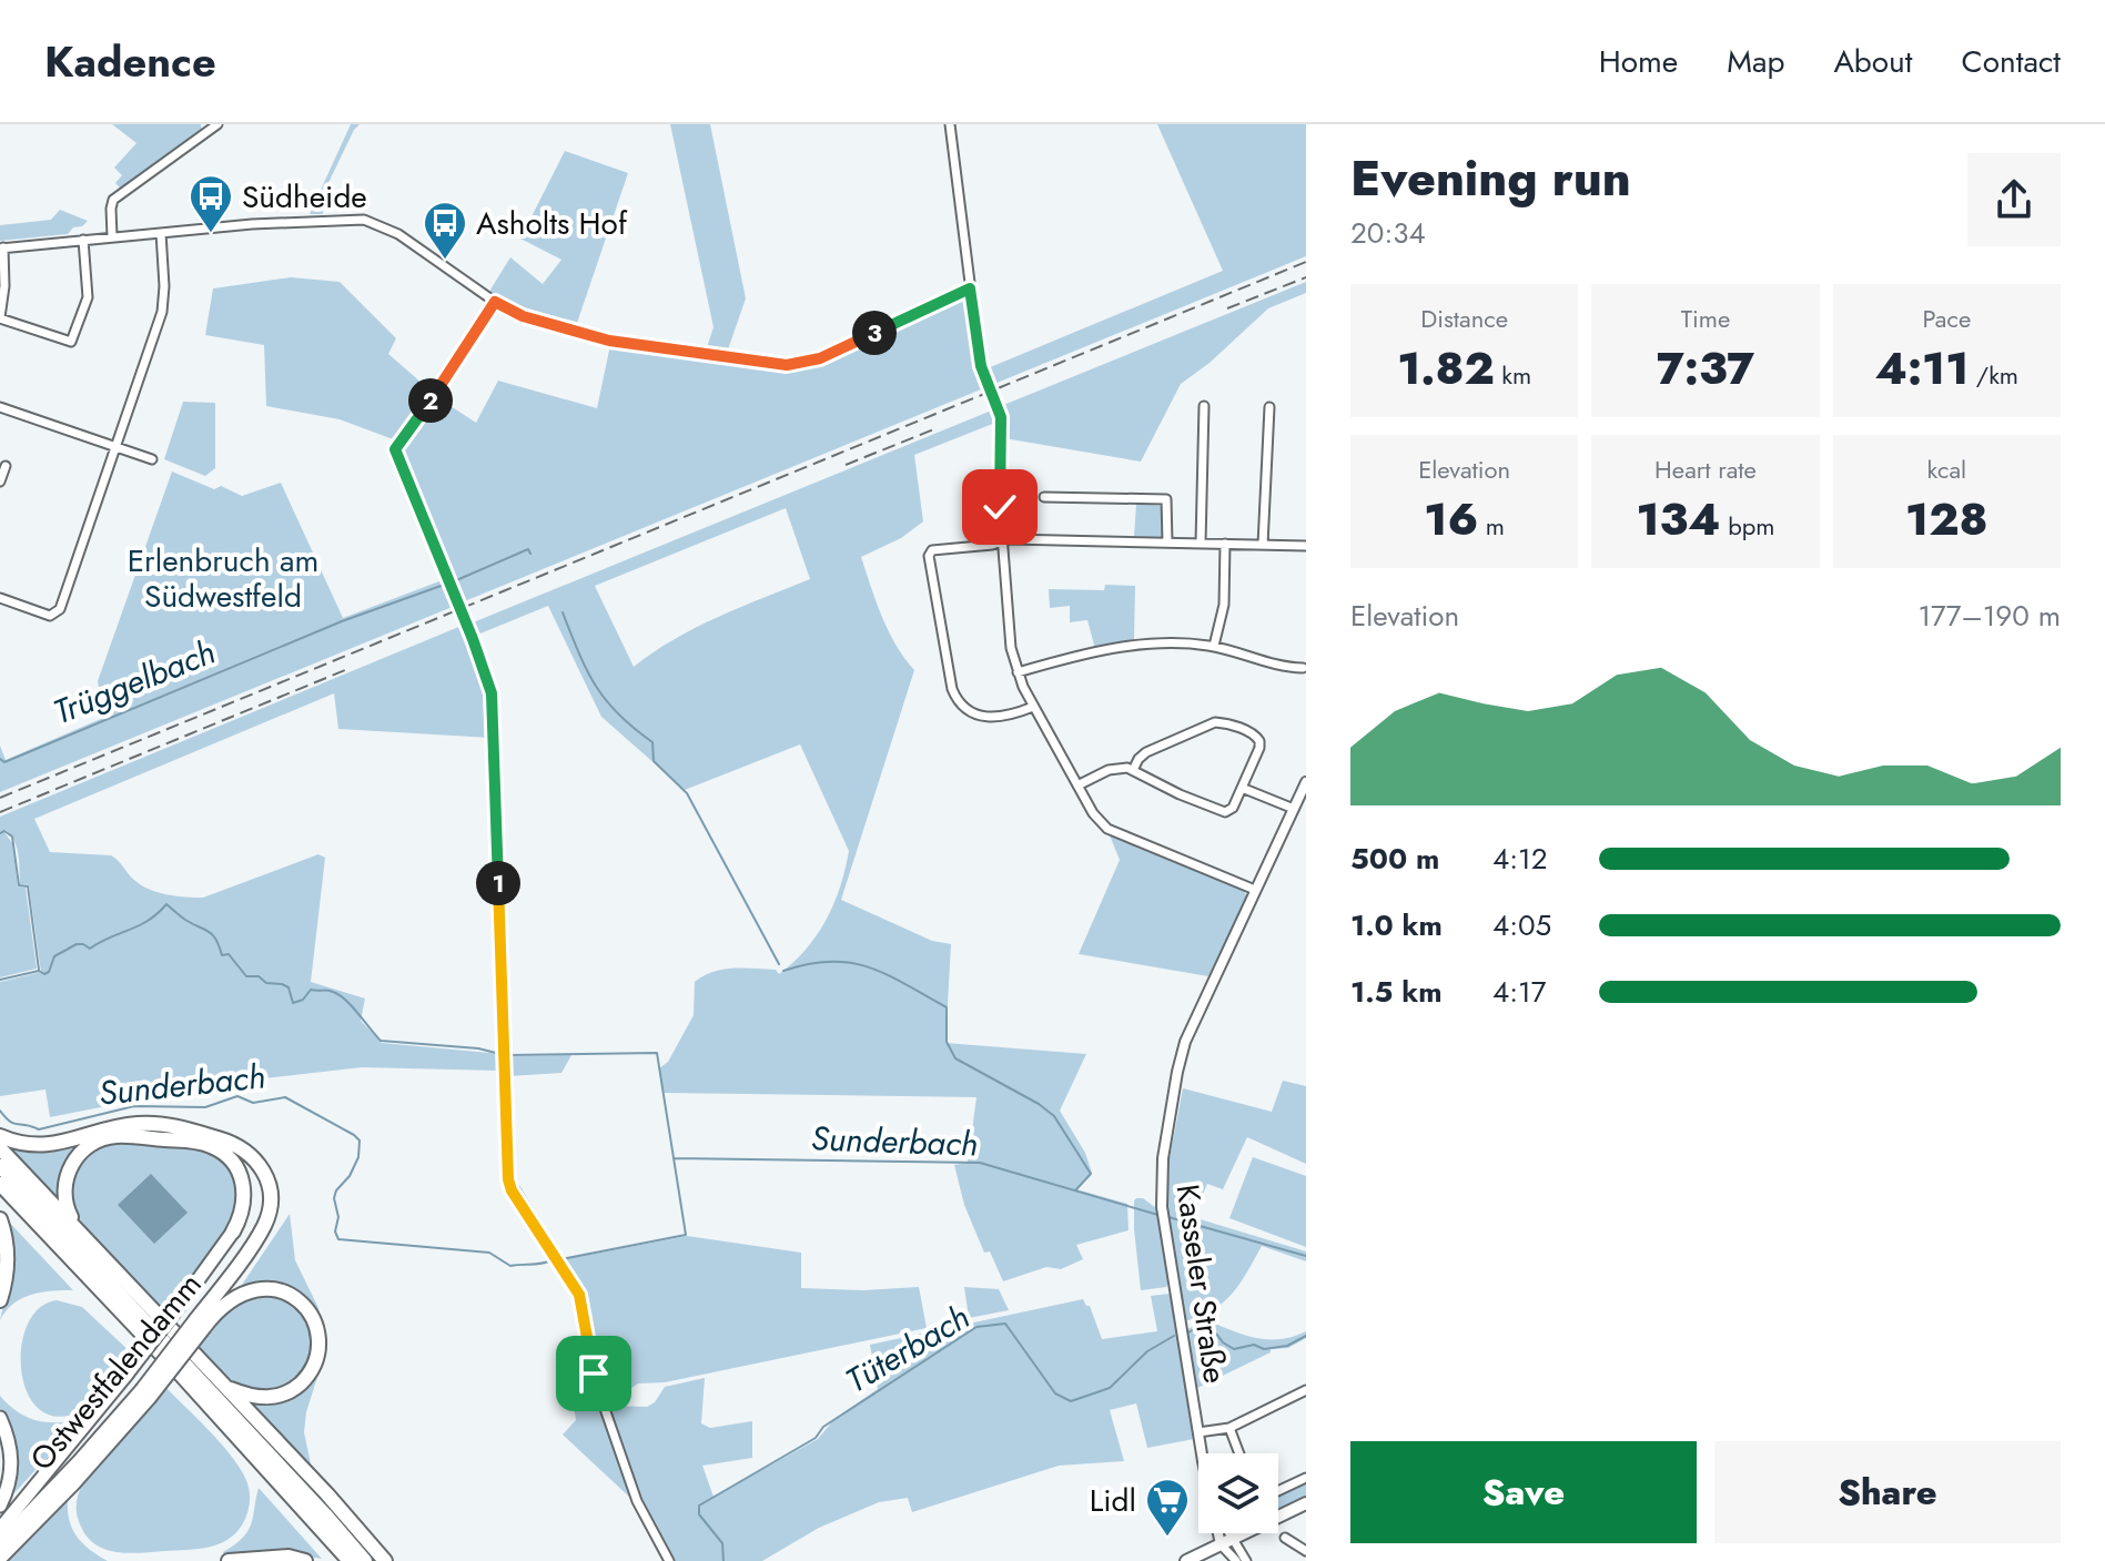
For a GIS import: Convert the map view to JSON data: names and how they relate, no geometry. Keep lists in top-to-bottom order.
{
  "streets": {
    "highway": ["Ostwestfalendamm"],
    "street": ["Kasseler Straße"]
  },
  "water": ["Trüggelbach", "Sunderbach", "Tüterbach"],
  "parks": ["Erlenbruch am Südwestfeld"],
  "places": {
    "bus stop": ["Südheide", "Asholts Hof"],
    "supermarket": ["Lidl"]
  },
  "page": {
    "header": "Kadence",
    "nav": [
      "Home",
      "Map",
      "About",
      "Contact"
    ],
    "heading": ["Evening run", "20:34"],
    "stats": [
      ["Distance", "1.82 km"],
      ["Time", "7:37"],
      ["Pace", "4:11 /km"],
      ["Elevation", "16 m"],
      ["Heart rate", "134 bpm"],
      ["kcal", "128"]
    ],
    "pins": ["3", "2", "1"],
    "chart": ["Elevation", "177–190 m"],
    "list": [
      {
        "name": "500 m",
        "note": "4:12"
      },
      {
        "name": "1.0 km",
        "note": "4:05"
      },
      {
        "name": "1.5 km",
        "note": "4:17"
      }
    ],
    "buttons": ["Save", "Share"]
  }
}
